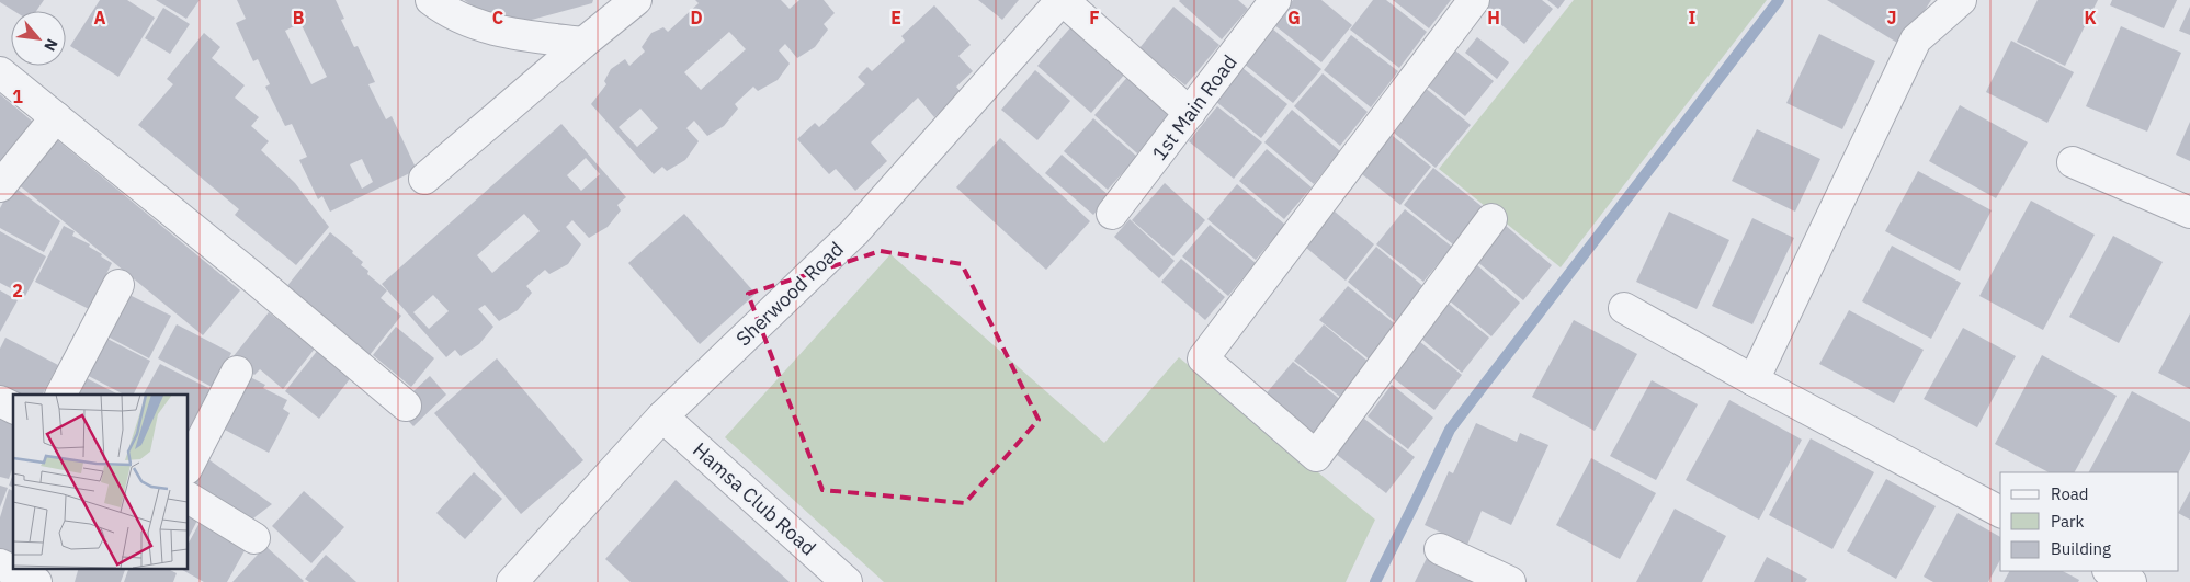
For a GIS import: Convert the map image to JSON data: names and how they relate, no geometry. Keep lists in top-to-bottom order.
{
  "streets": {
    "street": ["1st Main Road", "Sherwood Road", "Hamsa Club Road"]
  },
  "crossings": [
    ["Sherwood Road", "Hamsa Club Road"]
  ],
  "legend": ["Road", "Park", "Building"],
  "north": "bottom right",
  "grid": {
    "columns": [
      "A",
      "B",
      "C",
      "D",
      "E",
      "F",
      "G",
      "H",
      "I",
      "J",
      "K"
    ],
    "rows": ["1", "2"]
  }
}
